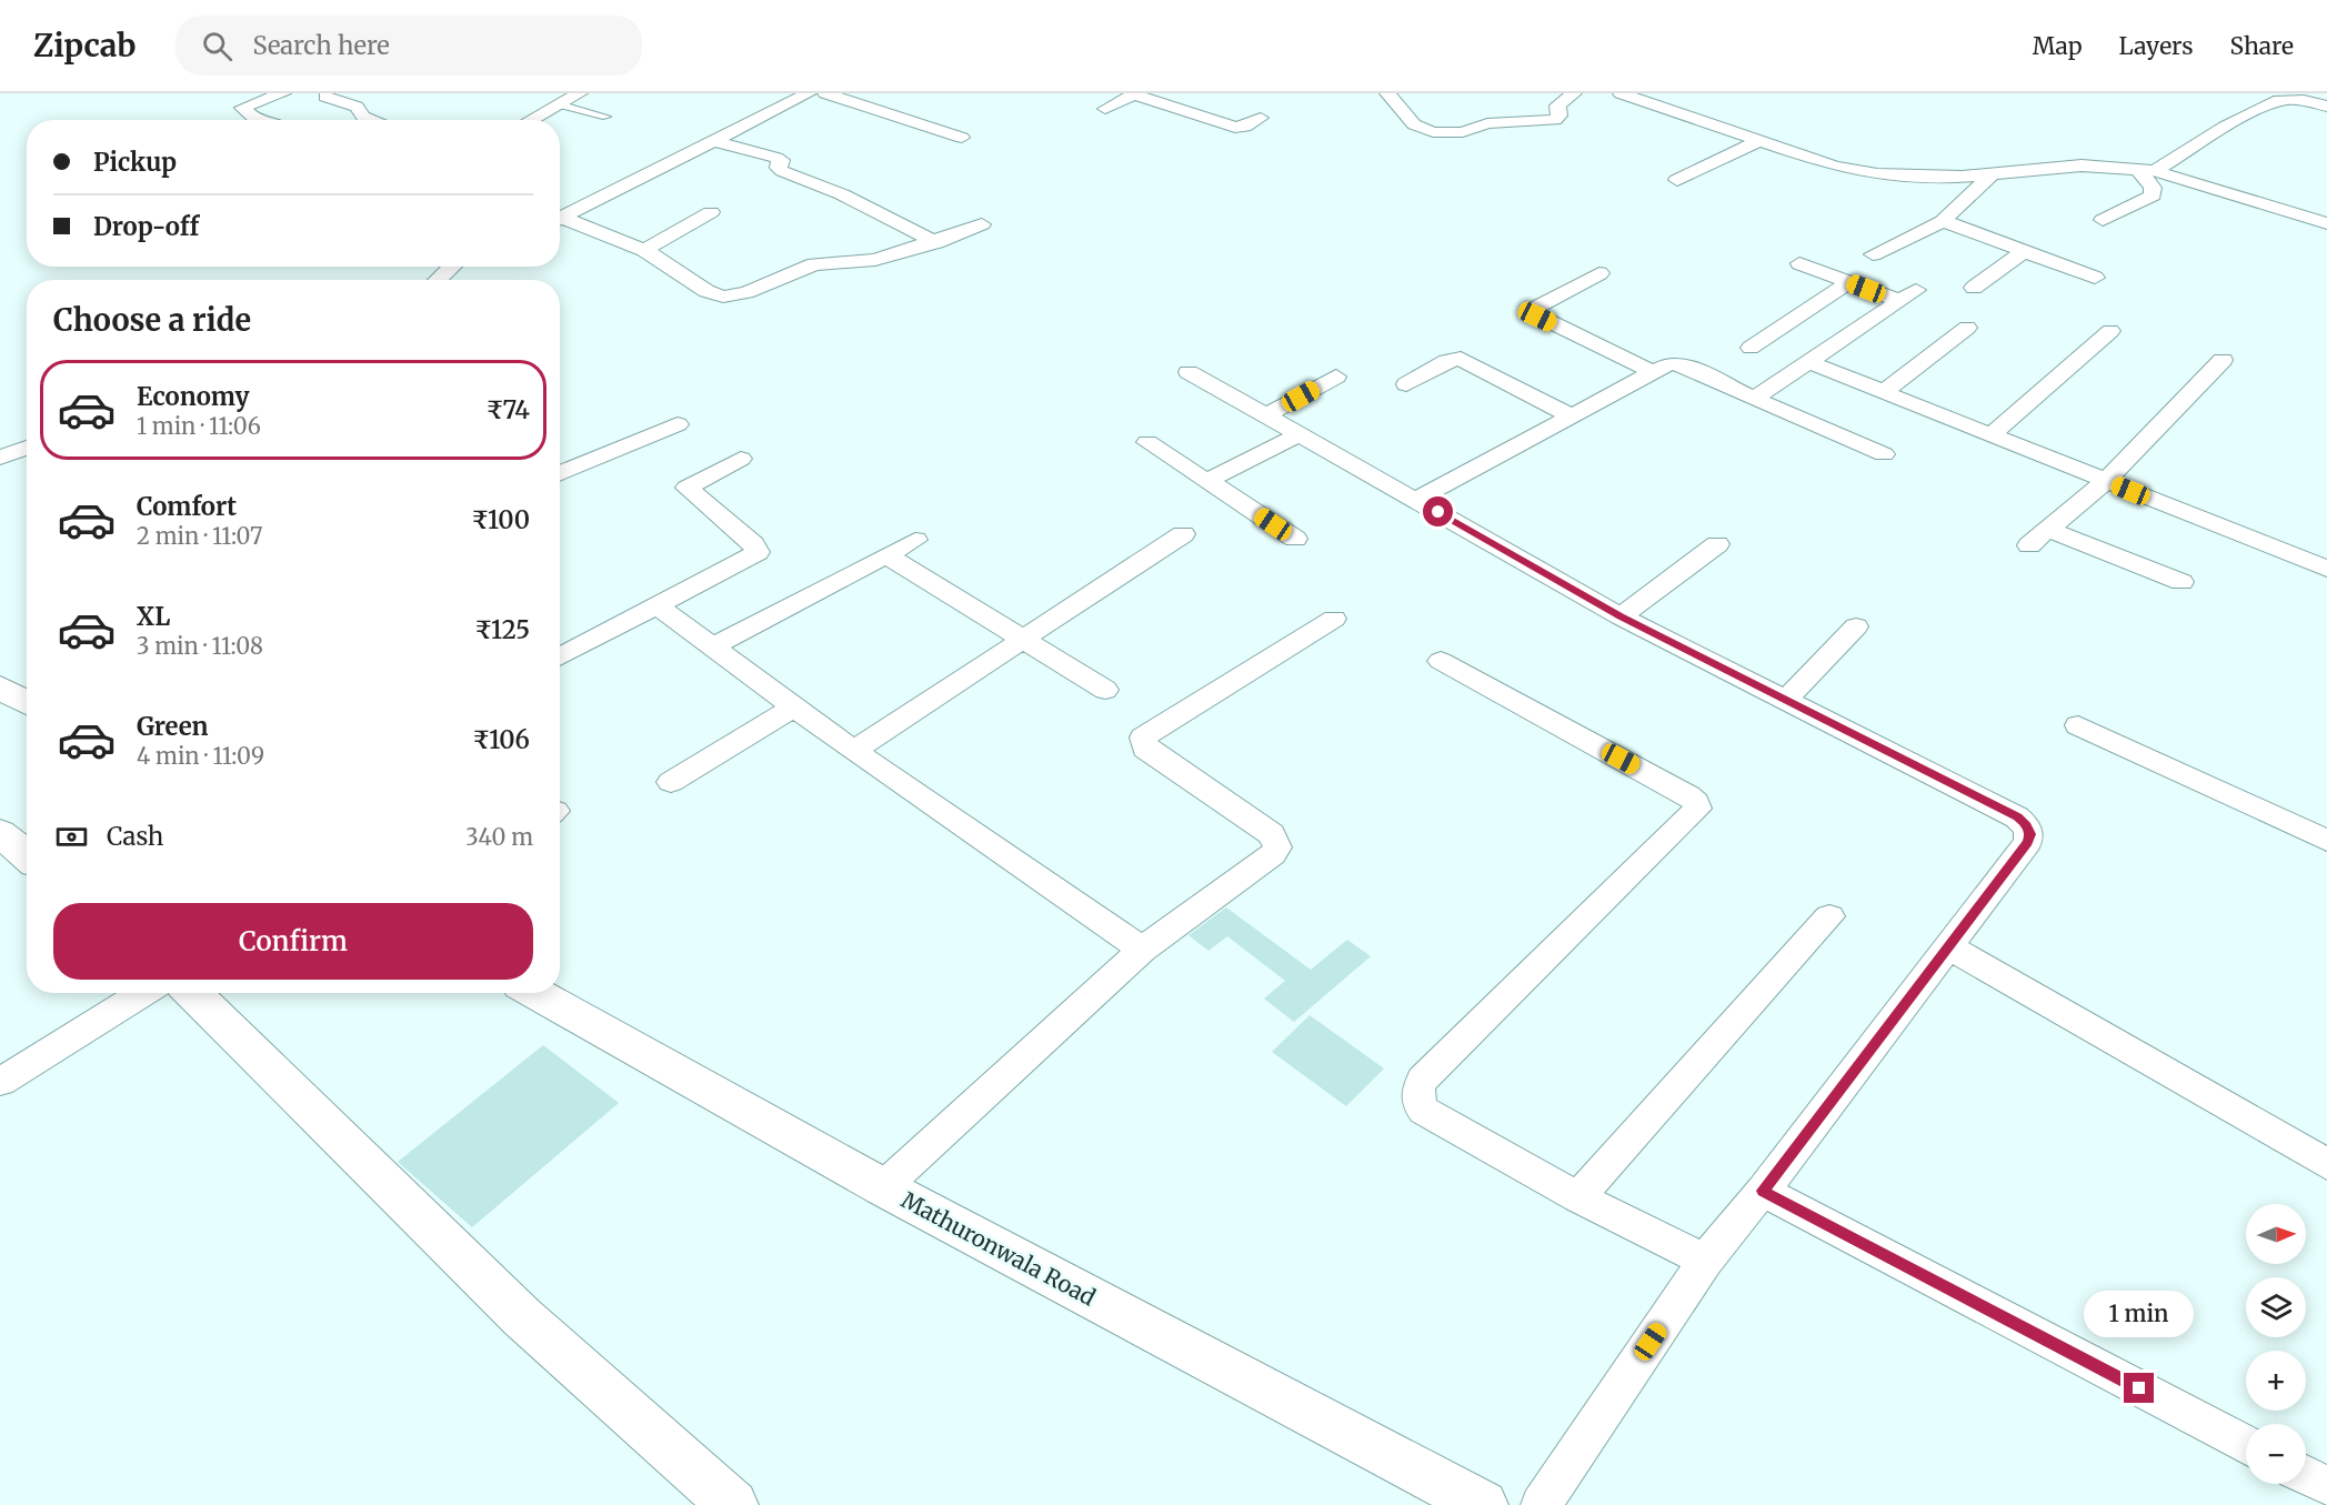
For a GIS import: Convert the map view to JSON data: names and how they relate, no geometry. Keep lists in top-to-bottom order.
{
  "streets": {
    "street": ["Mathuronwala Road"]
  },
  "north": "right",
  "page": {
    "header": "Zipcab",
    "search": "Search here",
    "nav": ["Map", "Layers", "Share"],
    "banner": ["Pickup", "Drop-off"],
    "heading": "Choose a ride",
    "list": [
      {
        "name": "Economy",
        "note": "1 min · 11:06",
        "value": "₹74"
      },
      {
        "name": "Comfort",
        "note": "2 min · 11:07",
        "value": "₹100"
      },
      {
        "name": "XL",
        "note": "3 min · 11:08",
        "value": "₹125"
      },
      {
        "name": "Green",
        "note": "4 min · 11:09",
        "value": "₹106"
      }
    ],
    "pay": ["Cash", "340 m"],
    "buttons": "Confirm",
    "map_buttons": ["+", "−"],
    "bubble": "1 min"
  }
}
